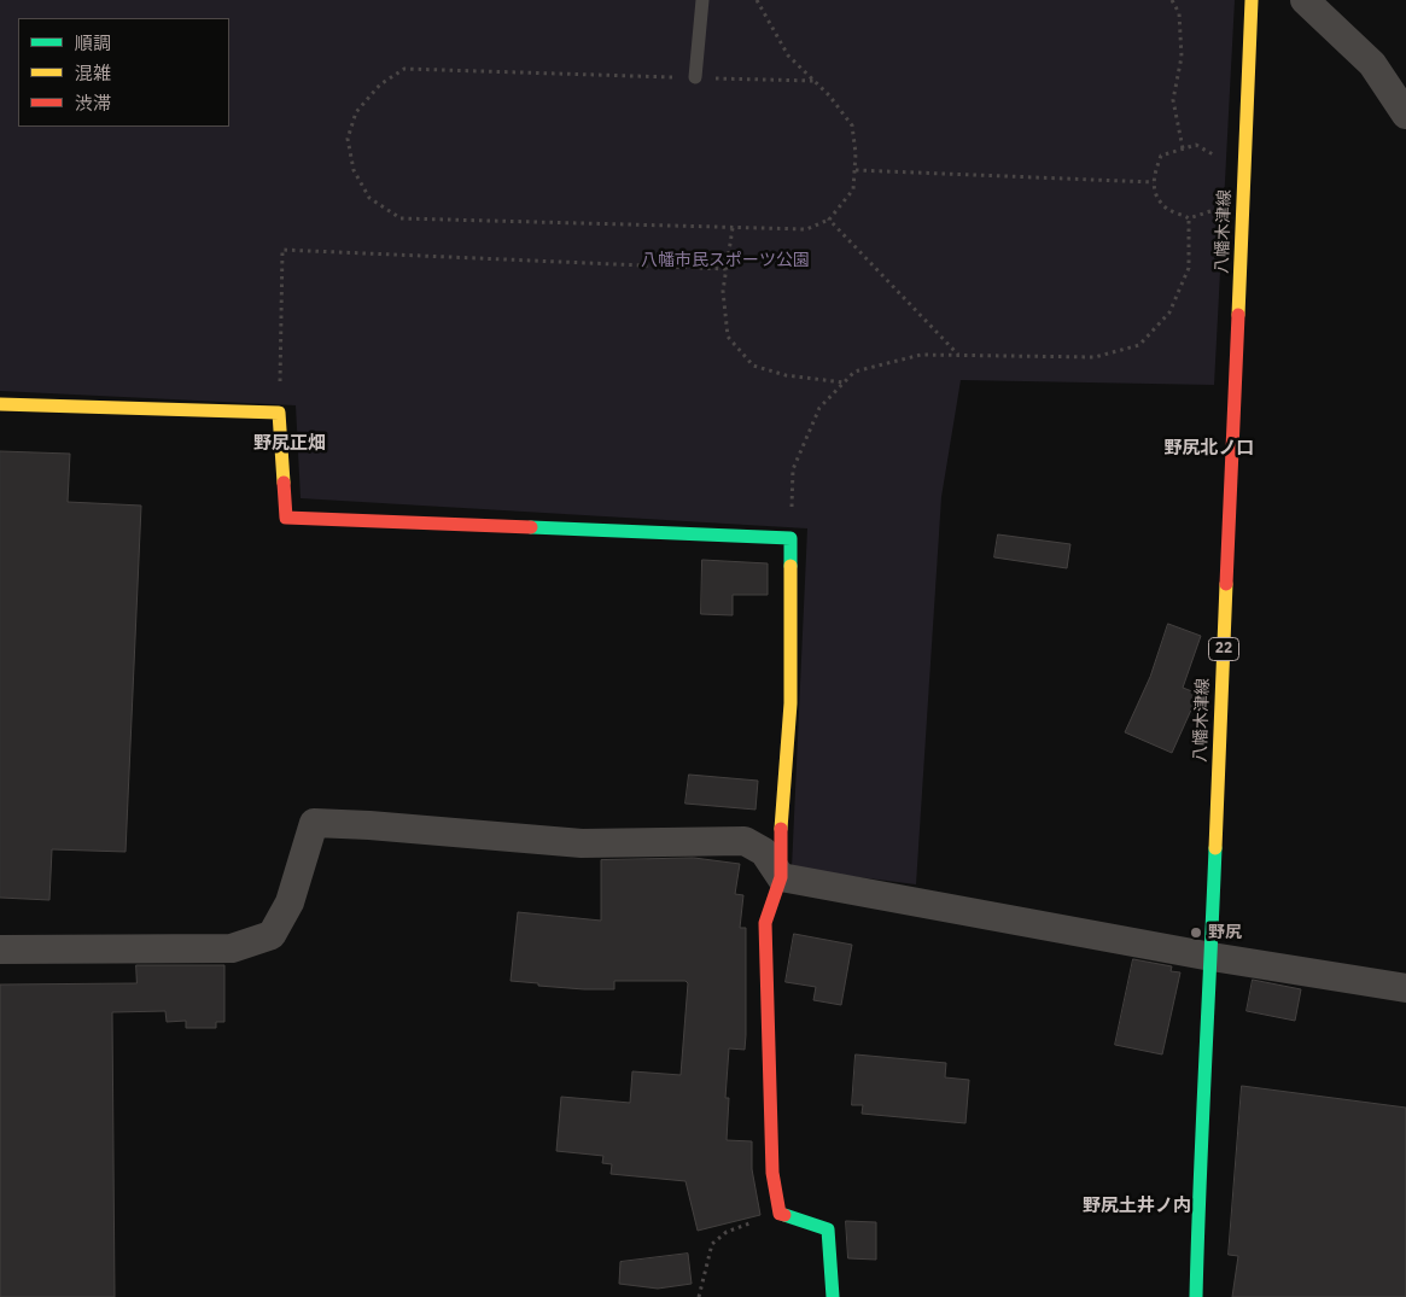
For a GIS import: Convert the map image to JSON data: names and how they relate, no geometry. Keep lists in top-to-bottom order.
{
  "streets": {
    "street": ["八幡木津線", "22"]
  },
  "districts": ["野尻正畑", "野尻北ノ口", "野尻土井ノ内"],
  "parks": ["八幡市民スポーツ公園"],
  "places": ["野尻"],
  "legend": ["順調", "混雑", "渋滞"]
}
